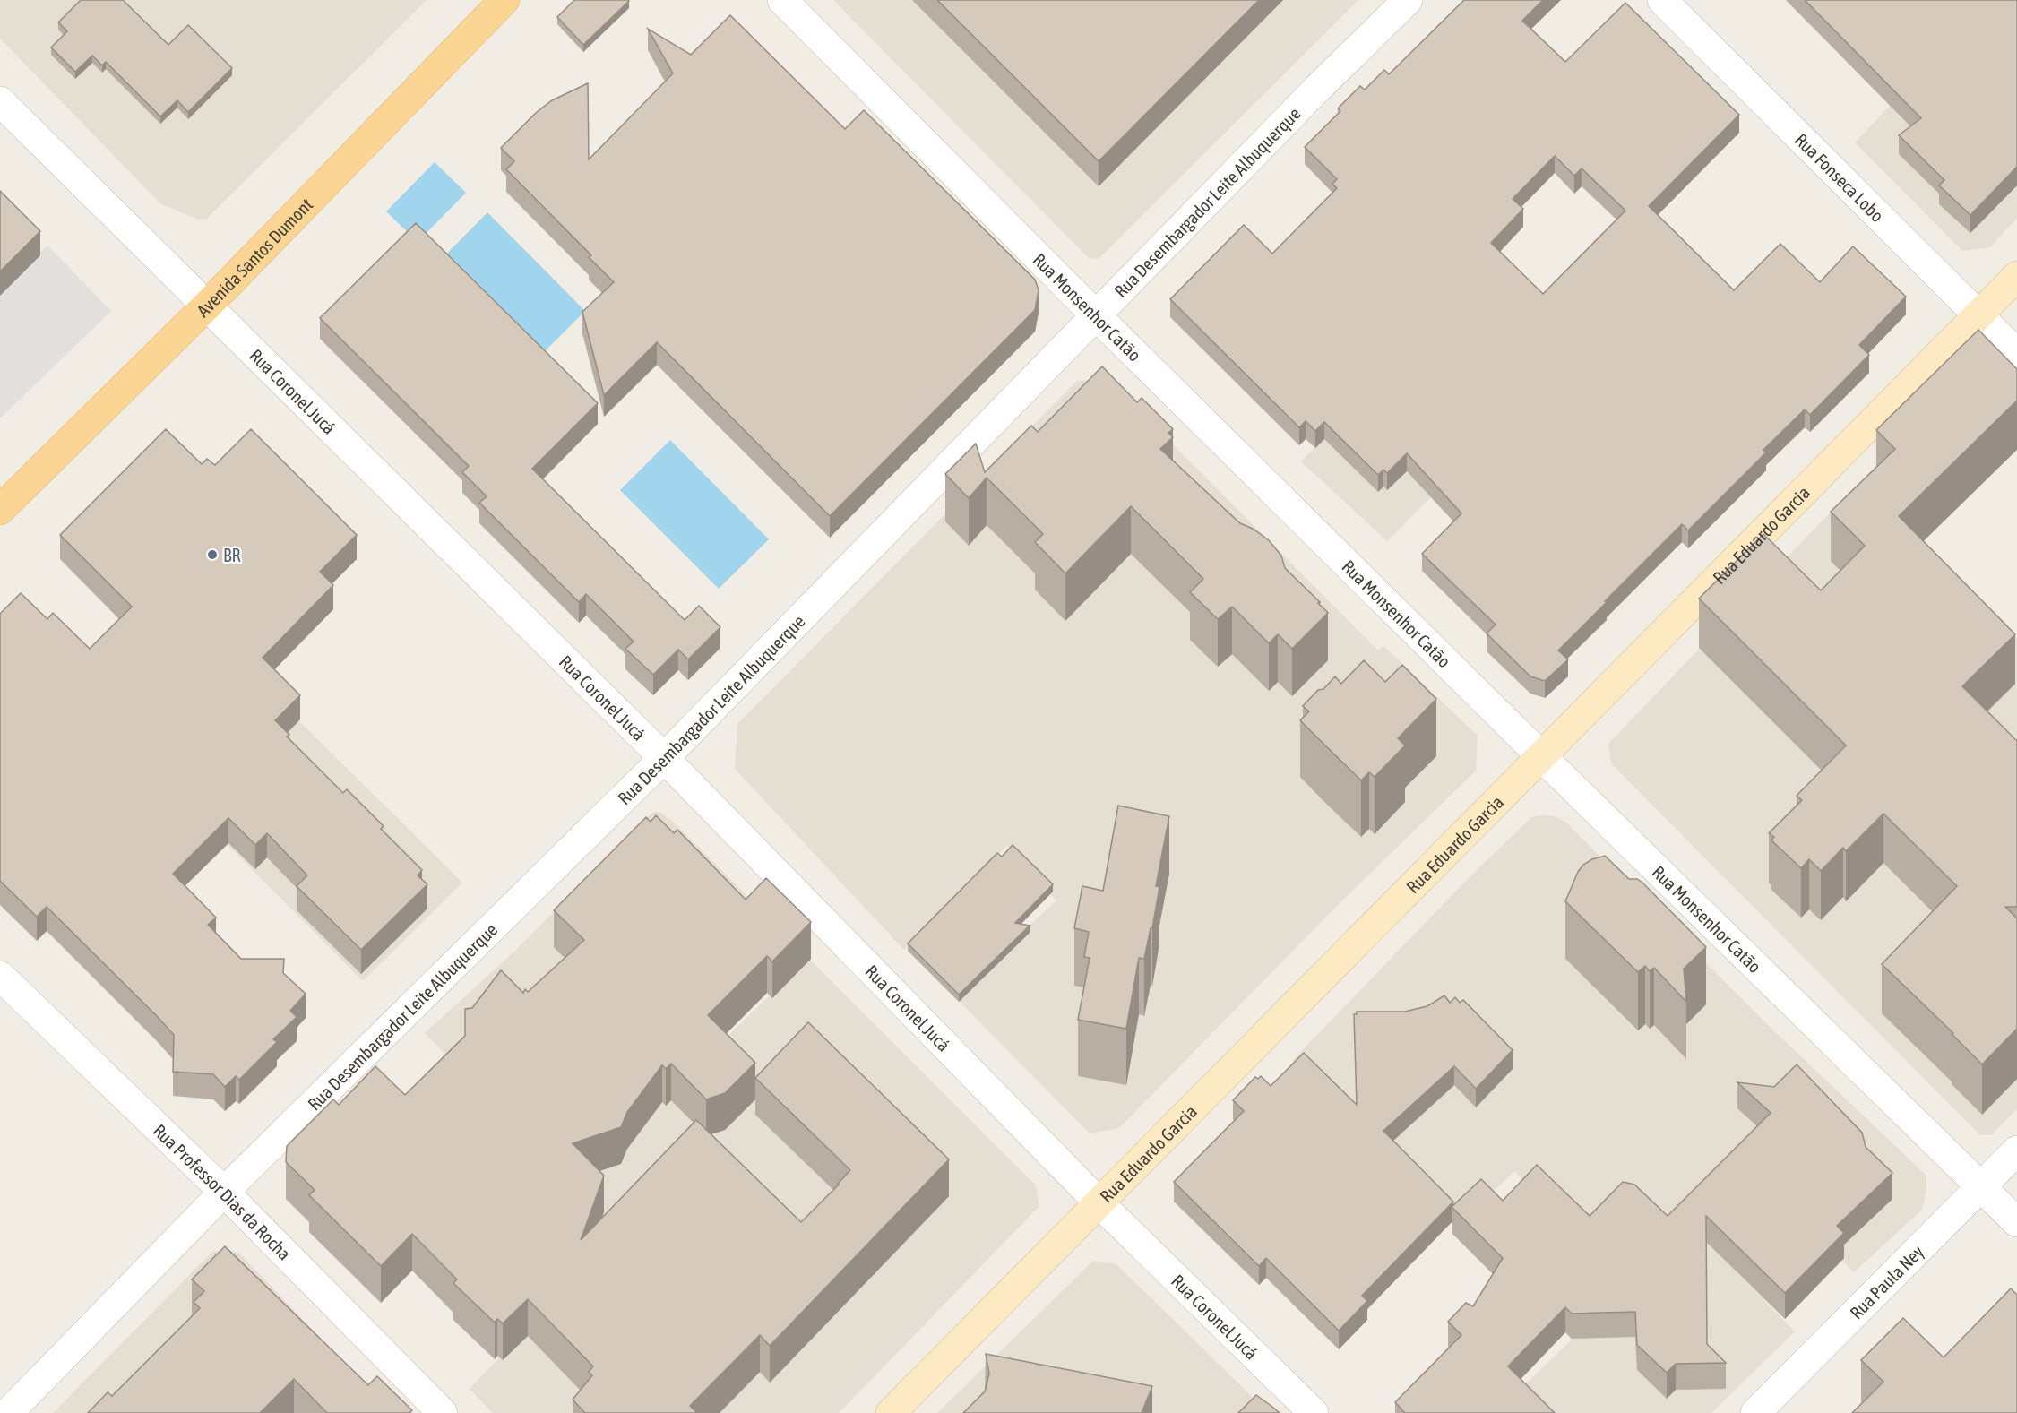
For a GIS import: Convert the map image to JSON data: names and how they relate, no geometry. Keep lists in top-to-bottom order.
{
  "streets": {
    "main road": ["Avenida Santos Dumont", "Rua Eduardo Garcia"],
    "street": [
      "Rua Fonseca Lobo",
      "Rua Desembargador Leite Albuquerque",
      "Rua Monsenhor Catão",
      "Rua Coronel Jucá",
      "Rua Professor Dias da Rocha",
      "Rua Paula Ney"
    ]
  },
  "crossings": [
    ["Rua Fonseca Lobo", "Rua Eduardo Garcia"],
    ["Rua Desembargador Leite Albuquerque", "Rua Monsenhor Catão"],
    ["Rua Desembargador Leite Albuquerque", "Rua Coronel Jucá"],
    ["Rua Desembargador Leite Albuquerque", "Rua Professor Dias da Rocha"],
    ["Avenida Santos Dumont", "Rua Coronel Jucá"],
    ["Rua Monsenhor Catão", "Rua Eduardo Garcia"],
    ["Rua Monsenhor Catão", "Rua Paula Ney"],
    ["Rua Coronel Jucá", "Rua Eduardo Garcia"]
  ],
  "places": ["BR"]
}
